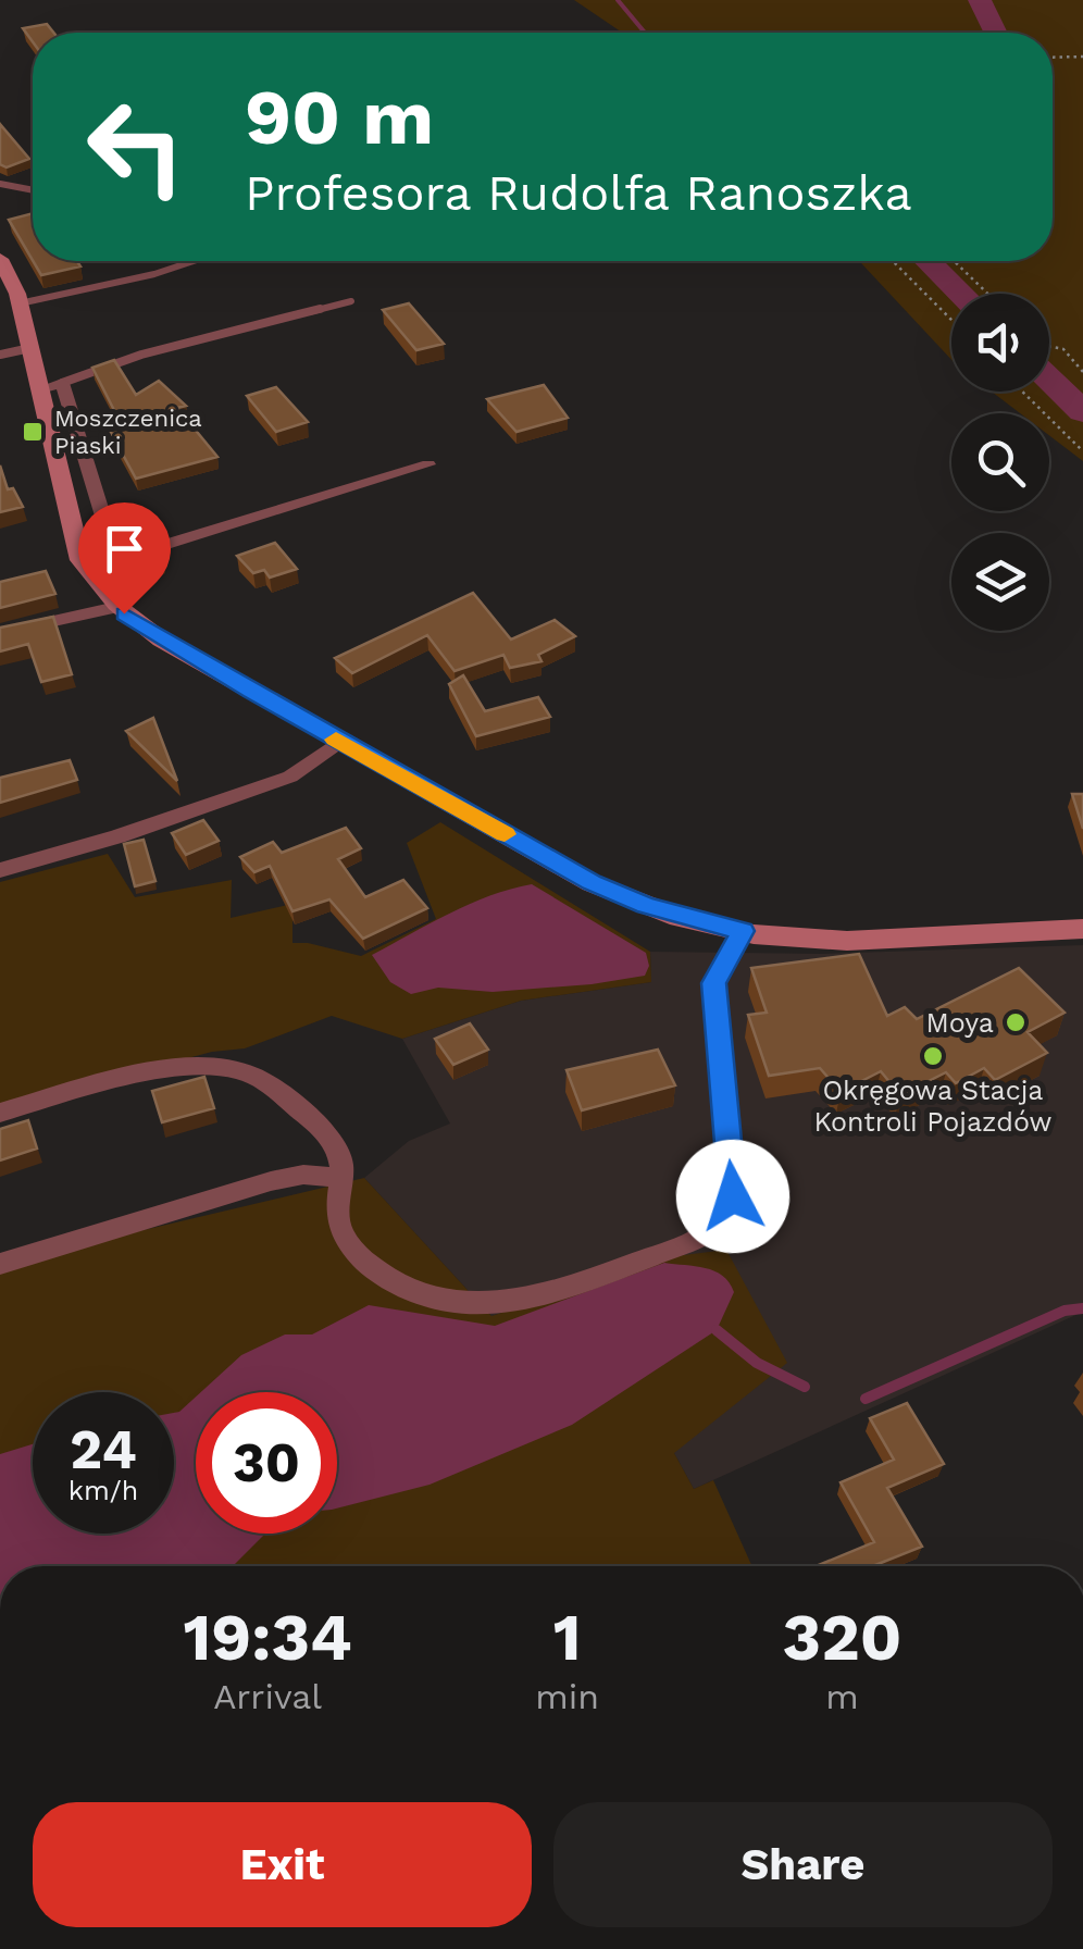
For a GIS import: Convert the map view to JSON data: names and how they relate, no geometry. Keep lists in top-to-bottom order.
{
  "places": {
    "transit": ["Moszczenica Piaski"],
    "other": ["Moya", "Okręgowa Stacja Kontroli Pojazdów"]
  },
  "page": {
    "turn": ["90 m", "Profesora Rudolfa Ranoszka"],
    "speed": "24 km/h",
    "limit": "30",
    "eta": [
      "19:34",
      "Arrival",
      "1",
      "min",
      "320",
      "m"
    ],
    "buttons": ["Exit", "Share"]
  }
}
